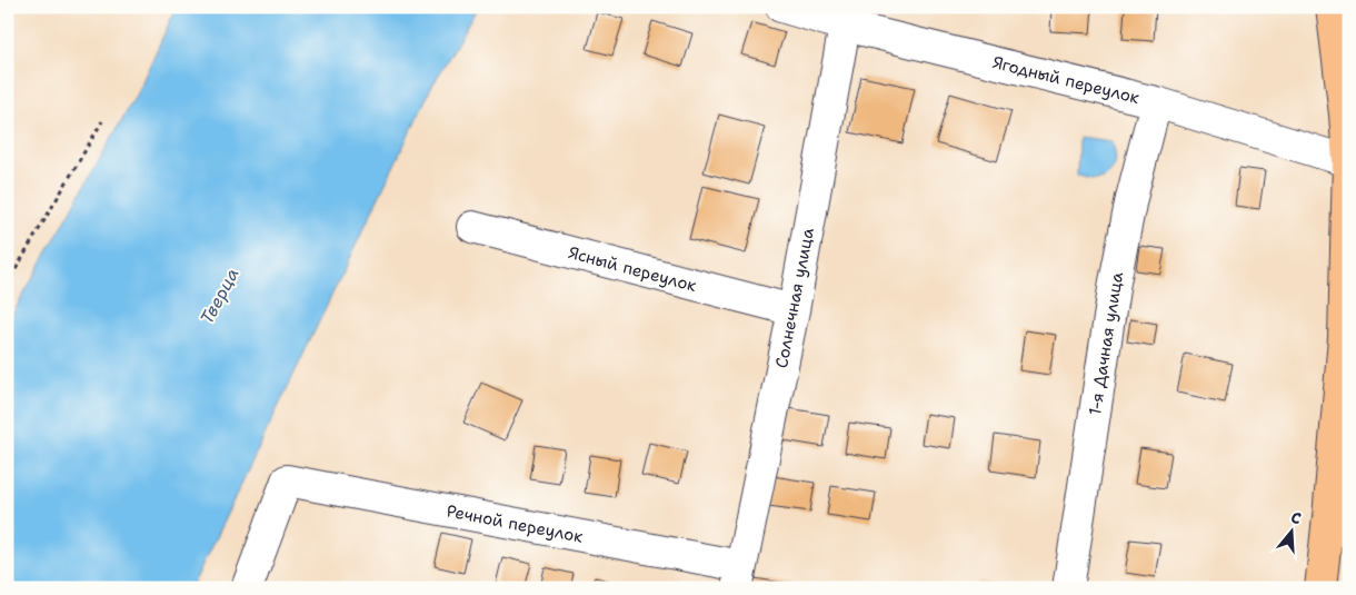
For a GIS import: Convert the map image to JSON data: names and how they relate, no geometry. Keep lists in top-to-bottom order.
{
  "streets": {
    "street": [
      "Ягодный переулок",
      "Ясный переулок",
      "Солнечная улица",
      "1-я Дачная улица",
      "Речной переулок"
    ]
  },
  "crossings": [
    ["Ягодный переулок", "Солнечная улица"],
    ["Ягодный переулок", "1-я Дачная улица"],
    ["Ясный переулок", "Солнечная улица"],
    ["Солнечная улица", "Речной переулок"]
  ],
  "water": ["Тверца"],
  "north": "top"
}
